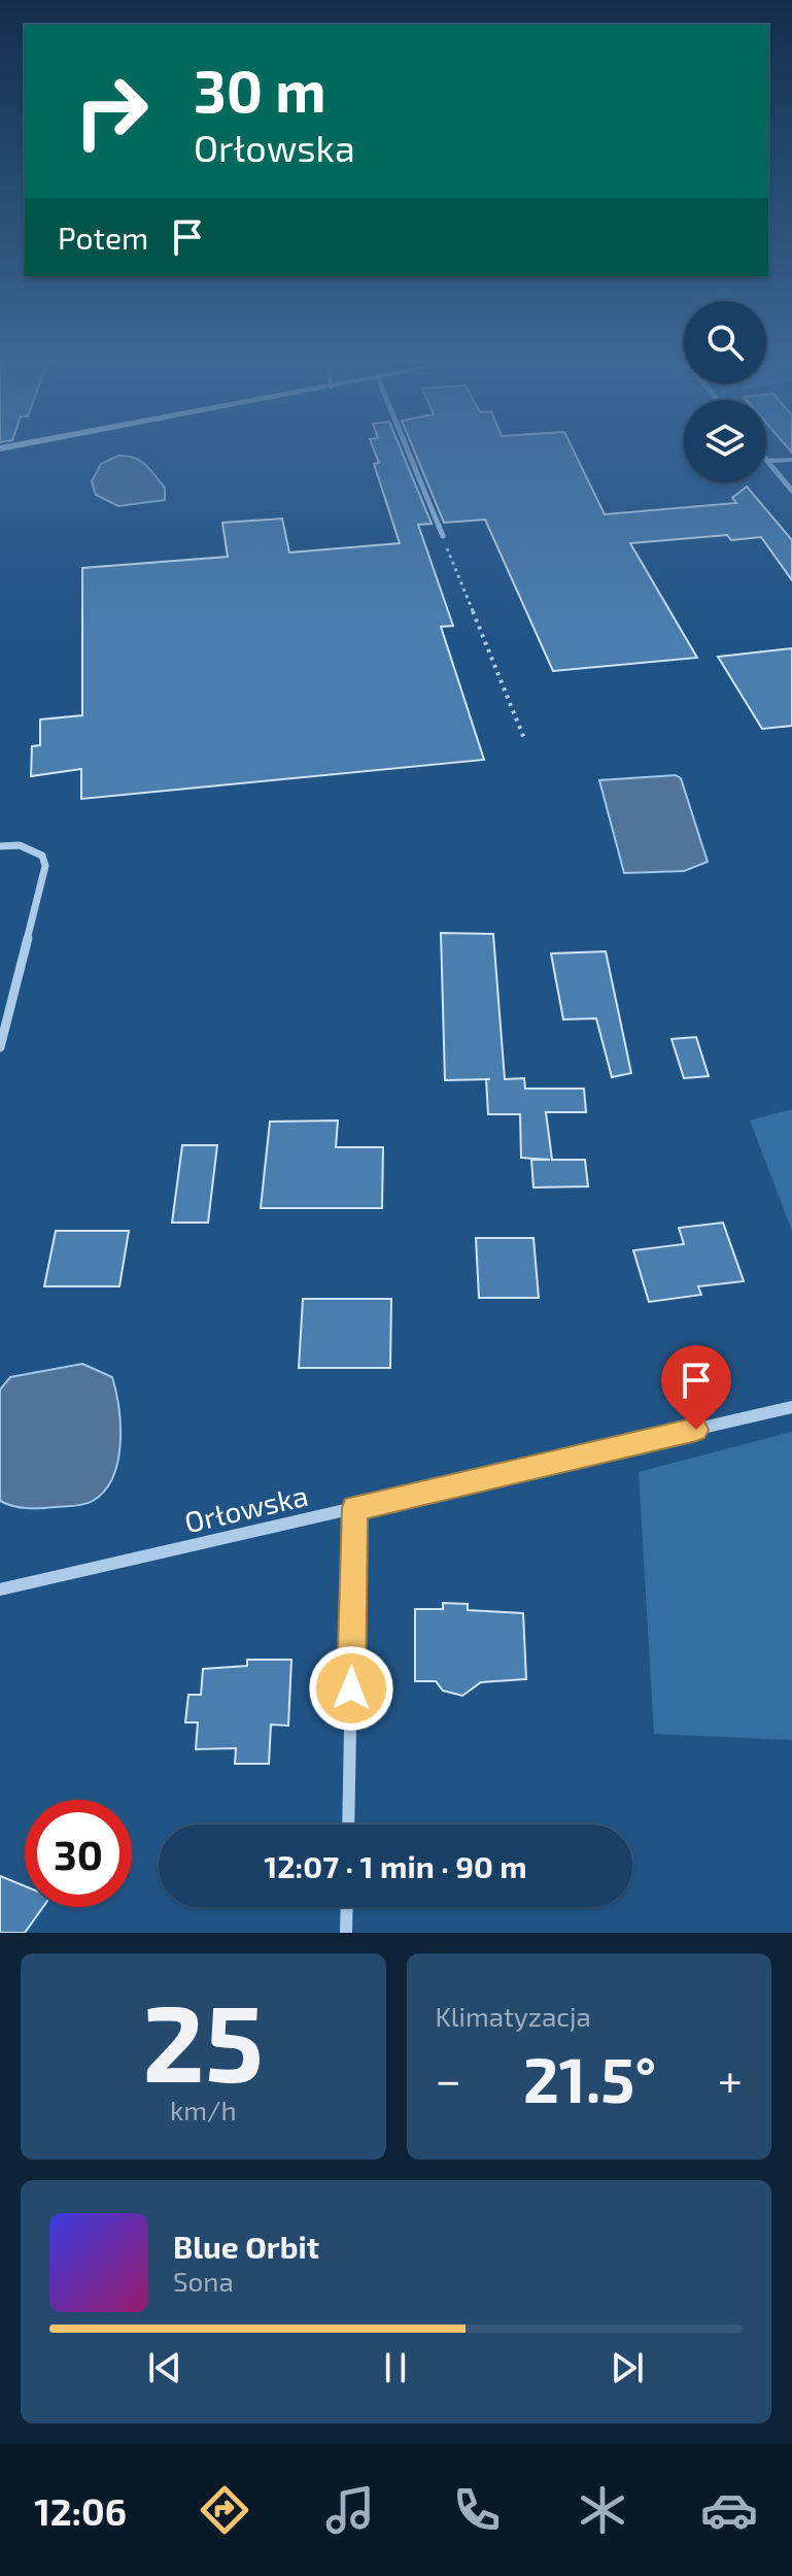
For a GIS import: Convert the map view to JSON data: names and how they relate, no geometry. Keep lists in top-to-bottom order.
{
  "streets": {
    "street": ["Orłowska"]
  },
  "page": {
    "turn": ["30 m", "Orłowska"],
    "then": "Potem",
    "limit": "30",
    "trip": "12:07 · 1 min · 90 m",
    "tile": [
      ["25", "km/h"],
      "Klimatyzacja"
    ],
    "heat": ["−", "21.5°", "+"],
    "song": ["Blue Orbit", "Sona"],
    "tabs": "12:06"
  }
}
